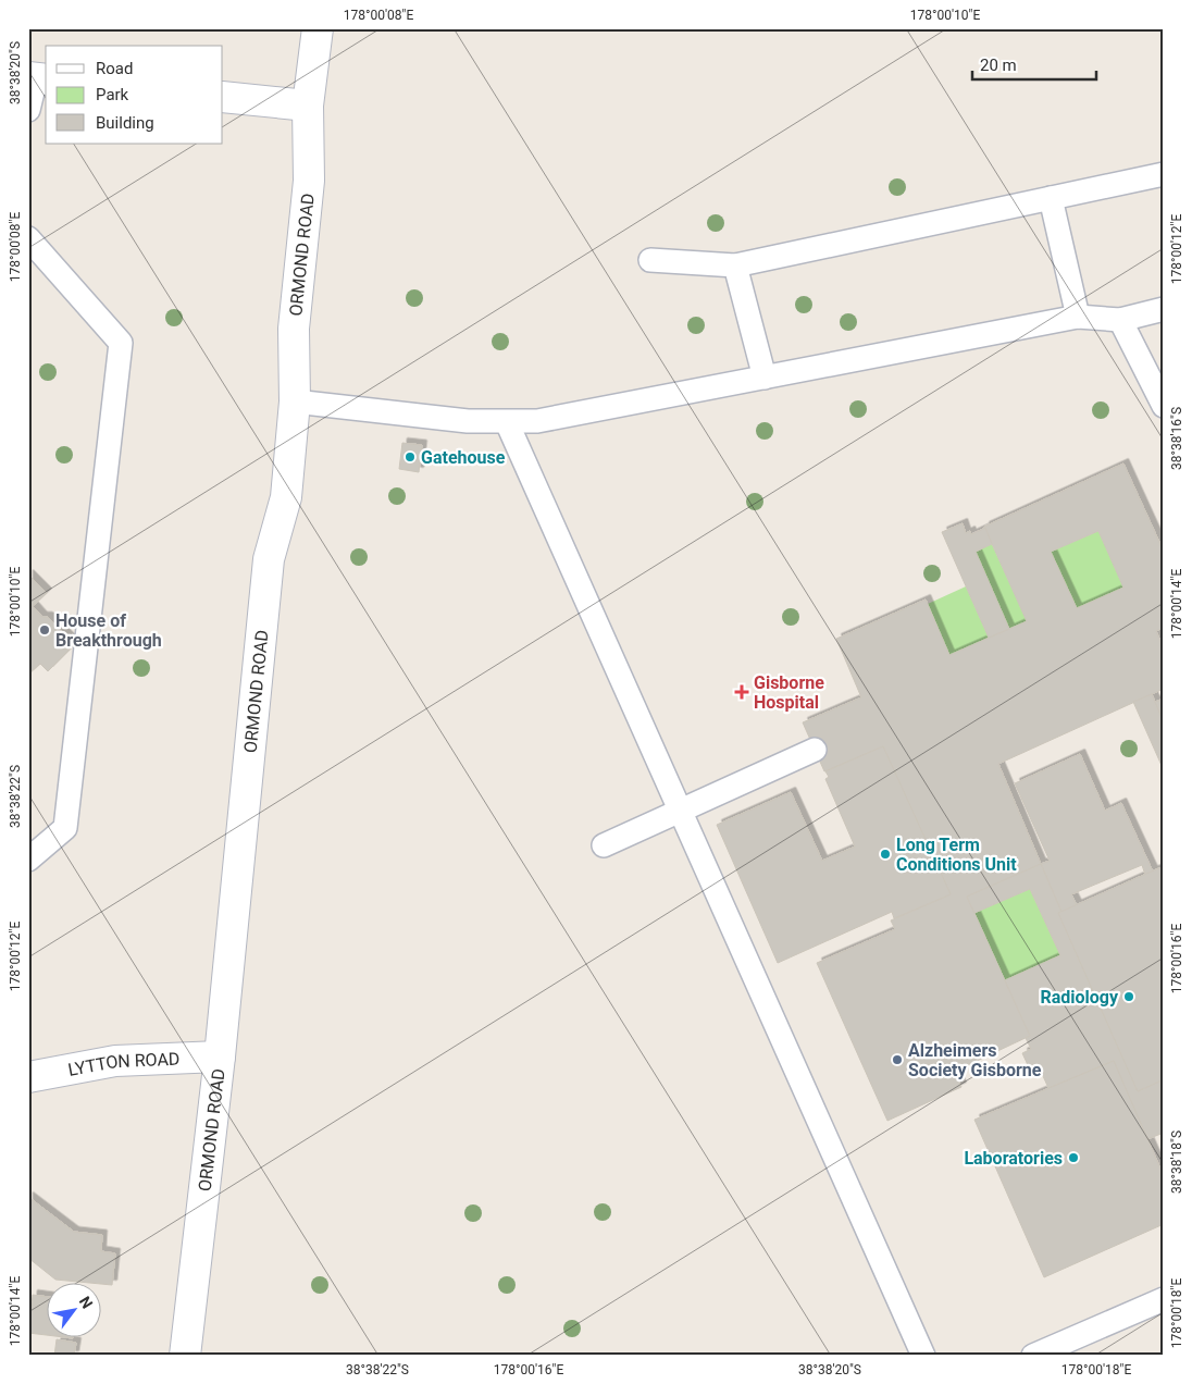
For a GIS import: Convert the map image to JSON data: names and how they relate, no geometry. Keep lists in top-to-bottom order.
{
  "streets": {
    "main road": ["ORMOND ROAD", "LYTTON ROAD"]
  },
  "crossings": [
    ["ORMOND ROAD", "LYTTON ROAD"]
  ],
  "places": {
    "other": [
      "Gatehouse",
      "House of Breakthrough",
      "Long Term Conditions Unit",
      "Radiology",
      "Alzheimers Society Gisborne",
      "Laboratories"
    ],
    "health": ["Gisborne Hospital"]
  },
  "legend": ["Road", "Park", "Building"],
  "scale_bar": "20 m",
  "north": "top right",
  "coordinates": [
    "178°00'08\"E",
    "178°00'10\"E",
    "38°38'20\"S",
    "178°00'12\"E",
    "38°38'16\"S",
    "178°00'14\"E",
    "38°38'22\"S",
    "178°00'16\"E",
    "38°38'18\"S",
    "178°00'18\"E"
  ]
}
